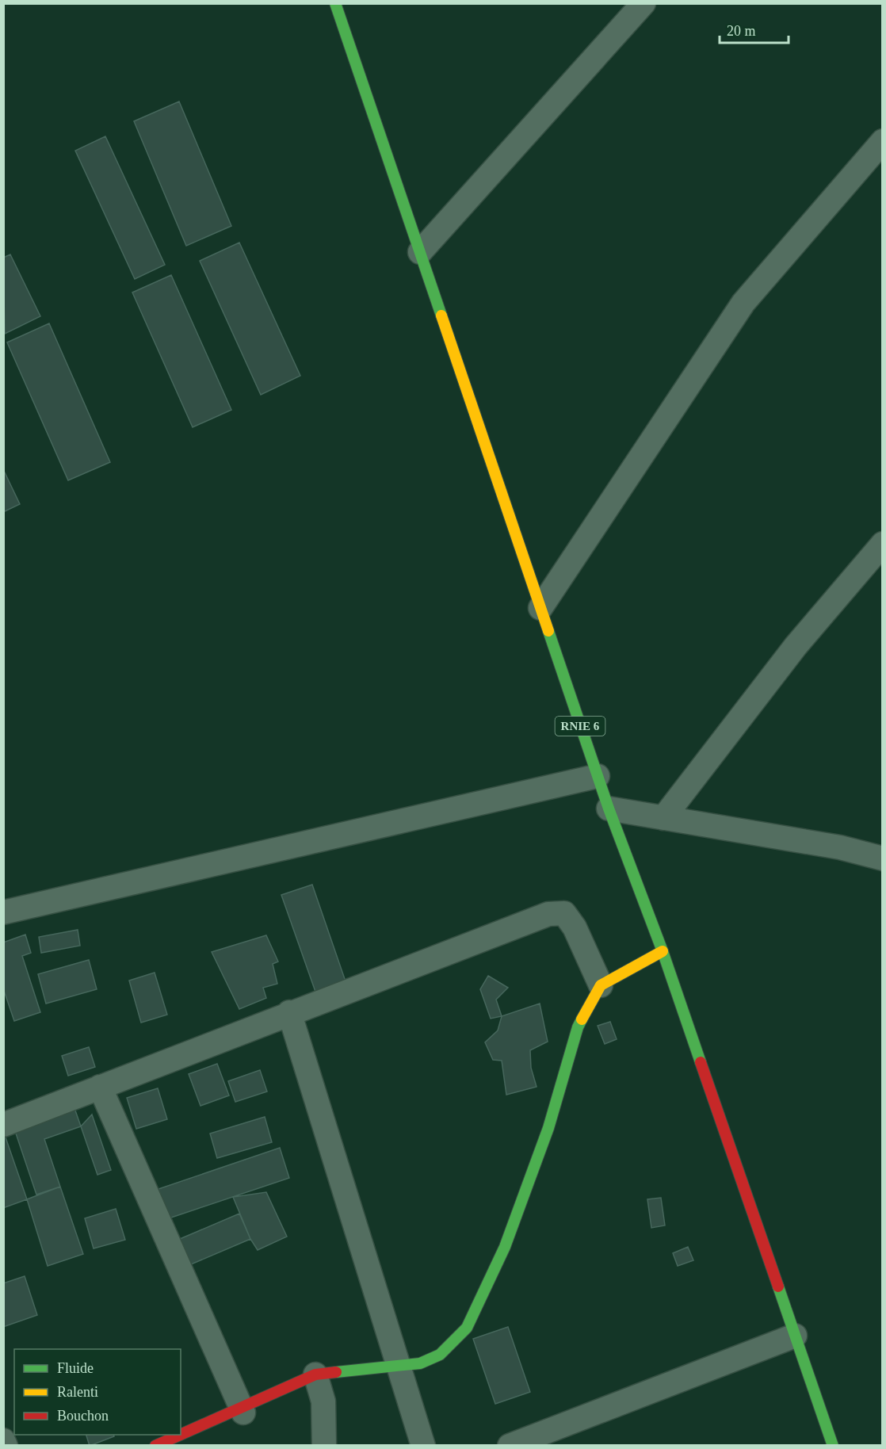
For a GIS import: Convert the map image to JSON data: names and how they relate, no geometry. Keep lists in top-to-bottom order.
{
  "streets": {
    "main road": ["RNIE 6"]
  },
  "legend": ["Fluide", "Ralenti", "Bouchon"],
  "scale_bar": "20 m"
}
